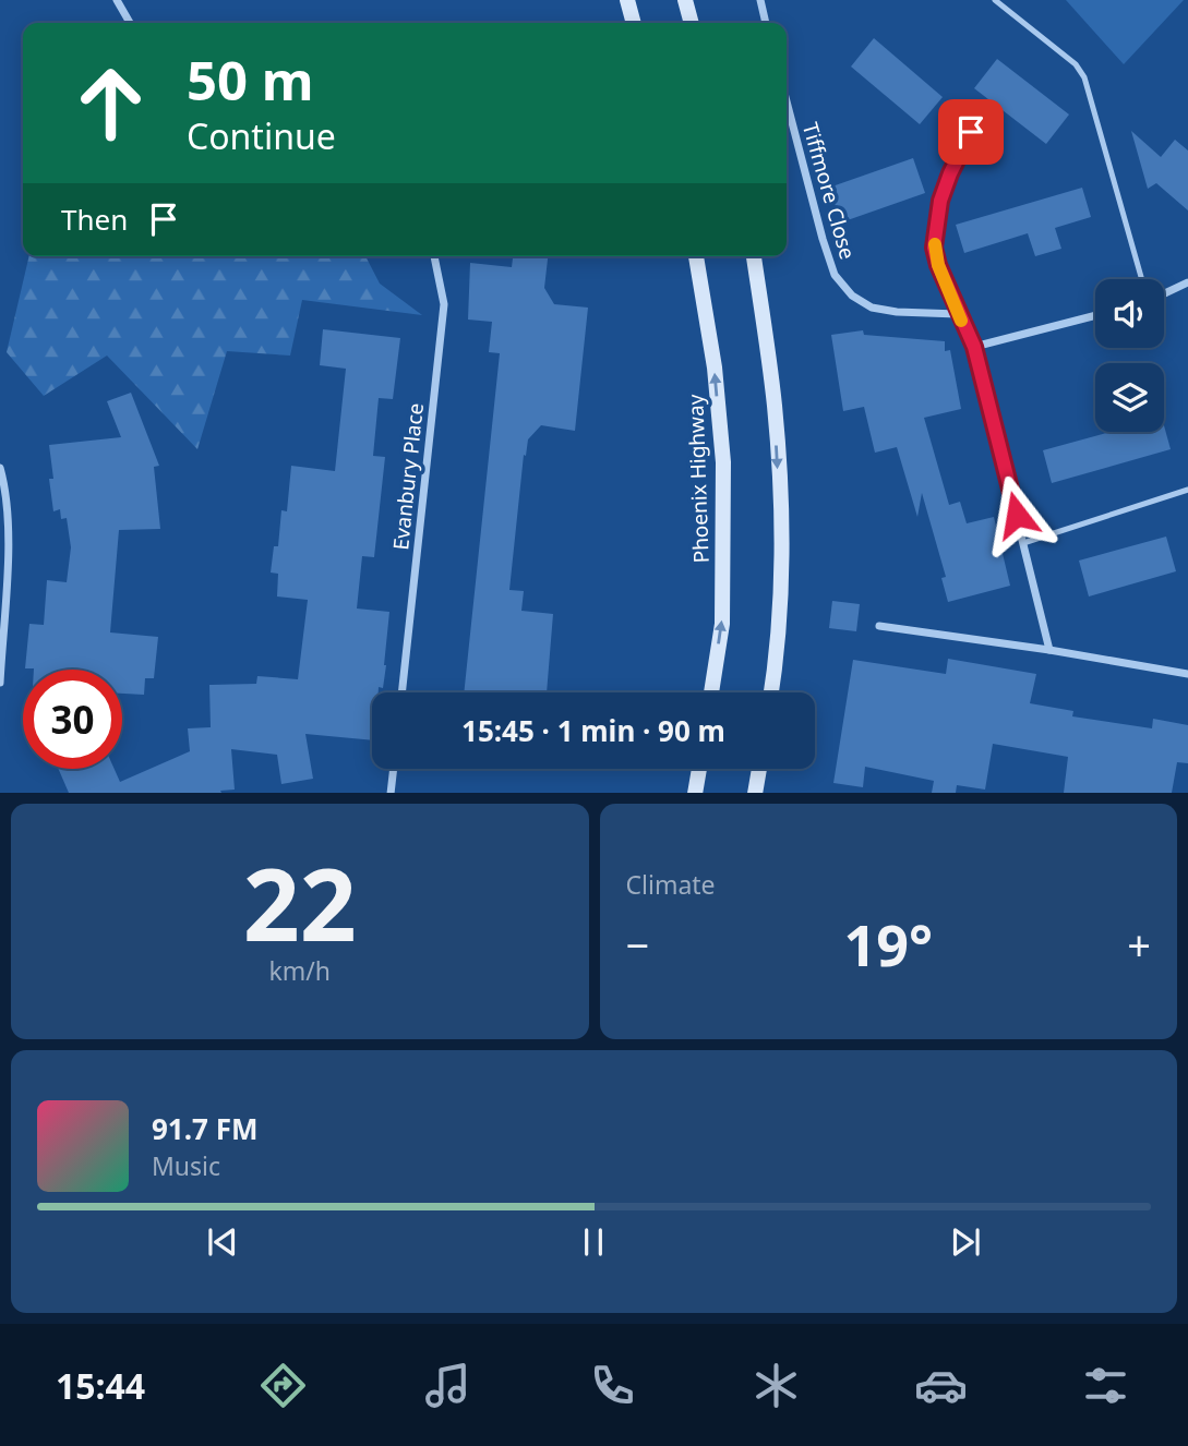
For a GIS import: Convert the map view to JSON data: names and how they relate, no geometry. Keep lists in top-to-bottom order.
{
  "streets": {
    "main road": ["Phoenix Highway"],
    "street": ["Tiffmore Close", "Evanbury Place"]
  },
  "page": {
    "turn": ["50 m", "Continue"],
    "then": "Then",
    "limit": "30",
    "trip": "15:45 · 1 min · 90 m",
    "tile": [
      ["22", "km/h"],
      "Climate"
    ],
    "heat": ["−", "19°", "+"],
    "song": ["91.7 FM", "Music"],
    "tabs": "15:44"
  }
}
